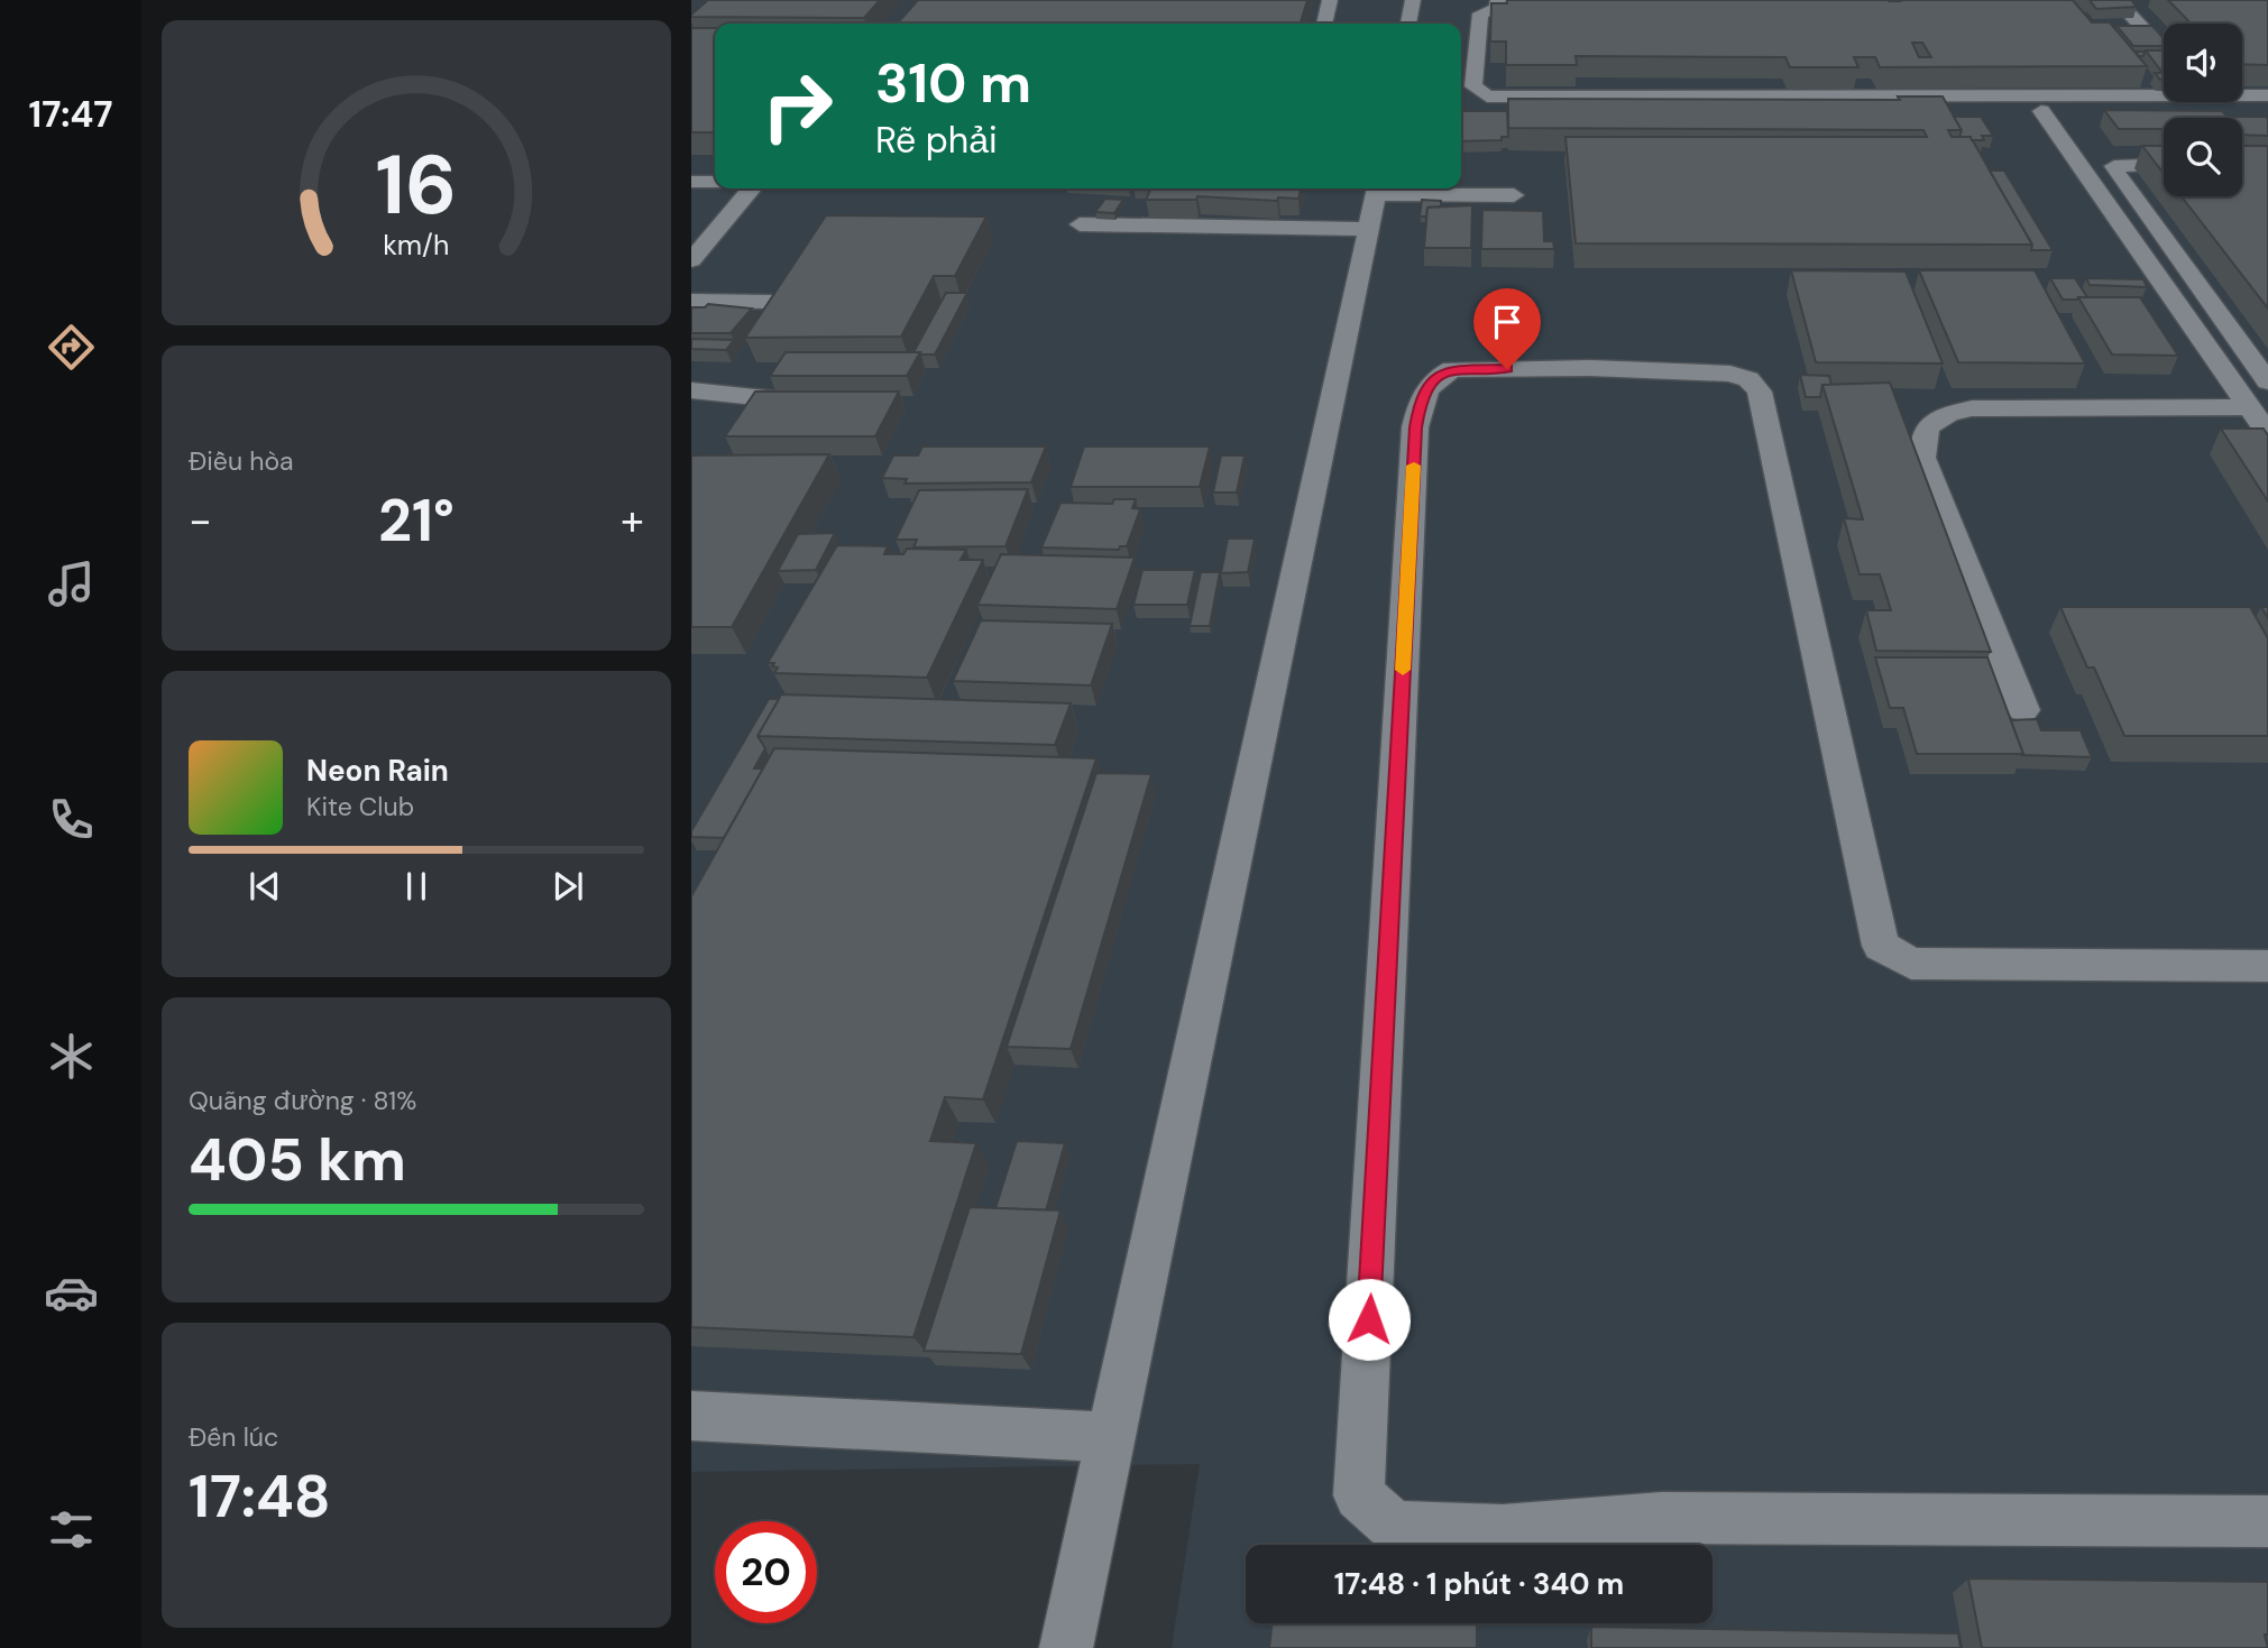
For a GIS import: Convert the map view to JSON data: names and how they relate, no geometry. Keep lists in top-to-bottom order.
{
  "page": {
    "tabs": "17:47",
    "turn": ["310 m", "Rẽ phải"],
    "tile": [
      "Điều hòa",
      ["Quãng đường · 81%", "405 km"],
      ["Đến lúc", "17:48"]
    ],
    "heat": ["−", "21°", "+"],
    "song": ["Neon Rain", "Kite Club"],
    "limit": "20",
    "trip": "17:48 · 1 phút · 340 m",
    "gauge": ["16", "km/h"]
  }
}
